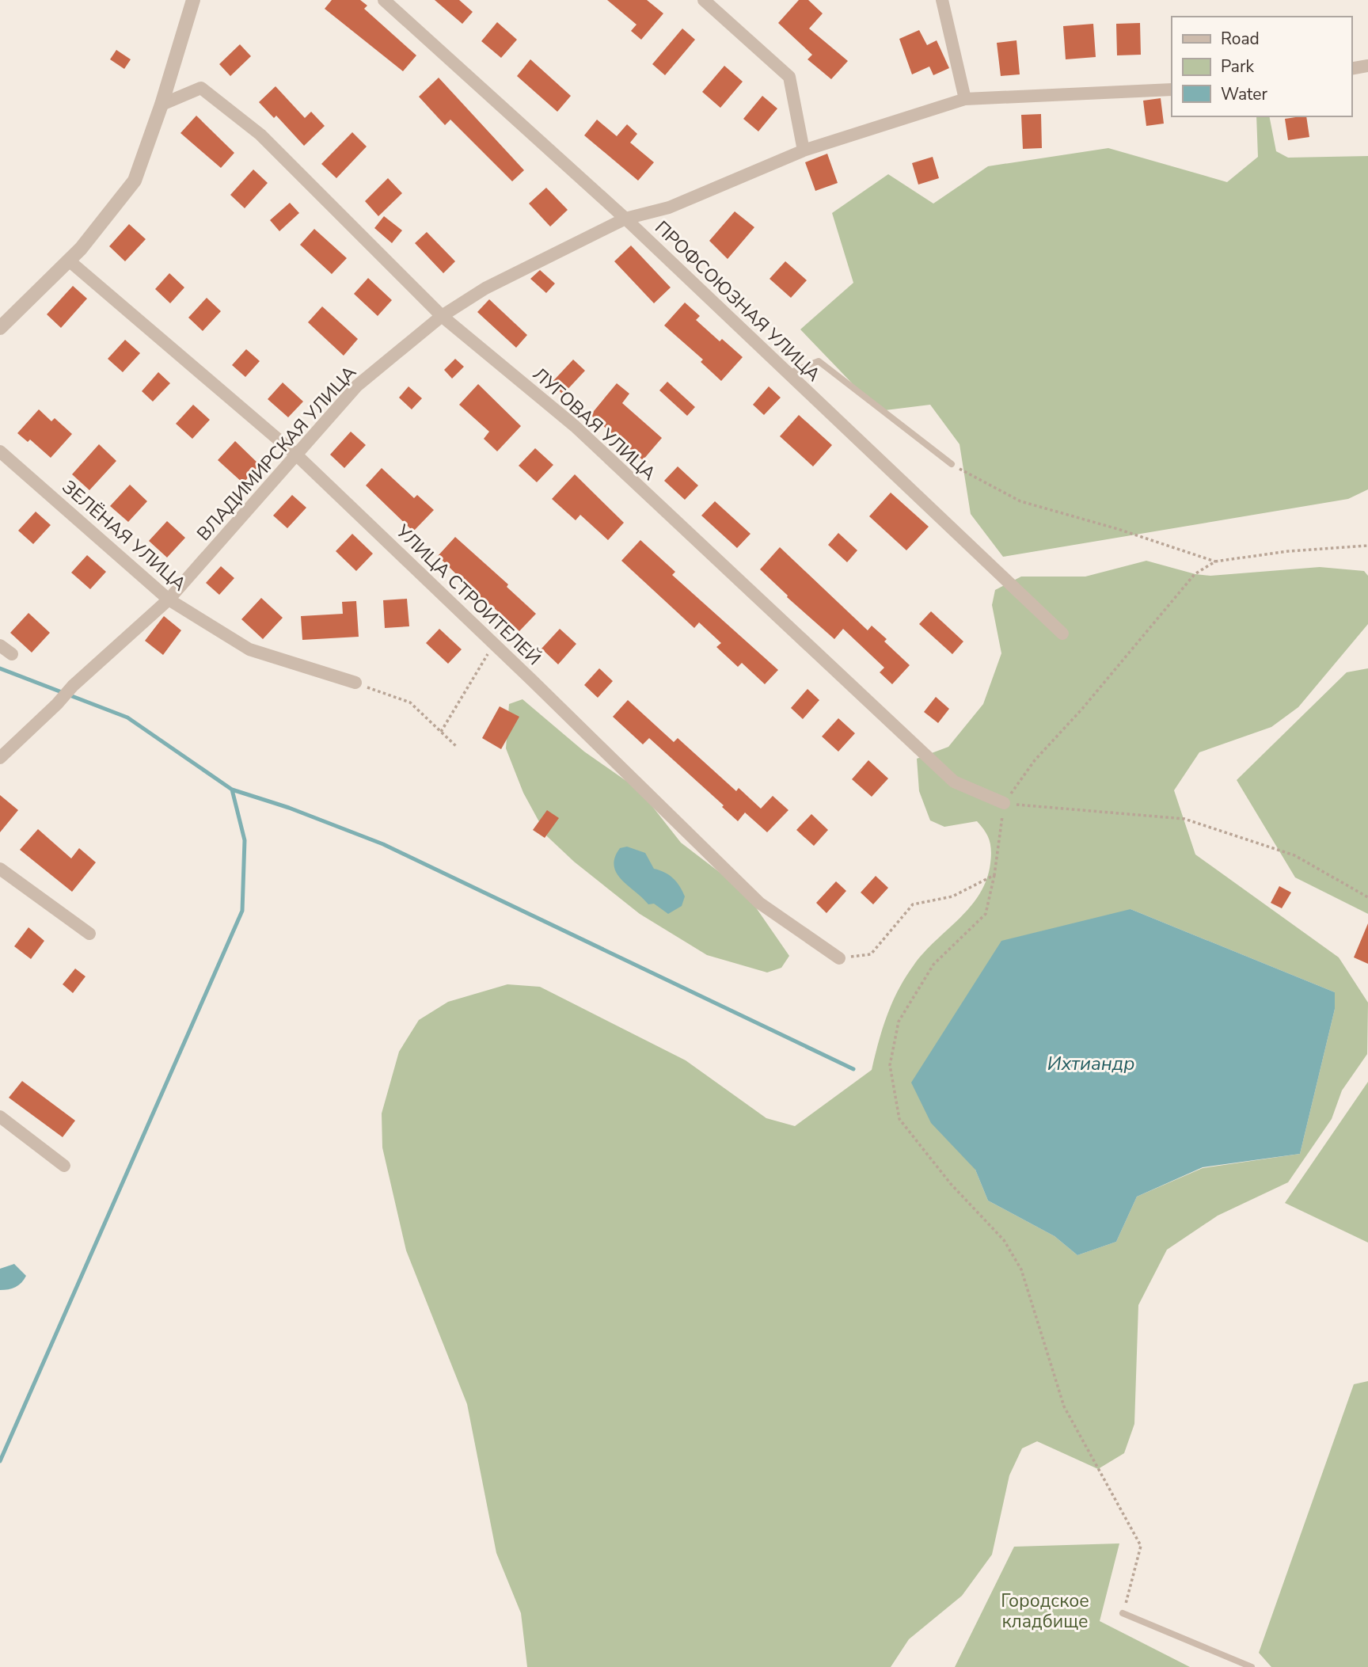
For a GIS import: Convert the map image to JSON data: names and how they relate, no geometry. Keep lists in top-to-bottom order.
{
  "streets": {
    "street": [
      "ПРОФСОЮЗНАЯ УЛИЦА",
      "ЛУГОВАЯ УЛИЦА",
      "ВЛАДИМИРСКАЯ УЛИЦА",
      "ЗЕЛЁНАЯ УЛИЦА",
      "УЛИЦА СТРОИТЕЛЕЙ"
    ]
  },
  "crossings": [
    ["ПРОФСОЮЗНАЯ УЛИЦА", "ВЛАДИМИРСКАЯ УЛИЦА"],
    ["ЛУГОВАЯ УЛИЦА", "ВЛАДИМИРСКАЯ УЛИЦА"],
    ["ВЛАДИМИРСКАЯ УЛИЦА", "ЗЕЛЁНАЯ УЛИЦА"],
    ["ВЛАДИМИРСКАЯ УЛИЦА", "УЛИЦА СТРОИТЕЛЕЙ"]
  ],
  "water": ["Ихтиандр"],
  "parks": ["Городское кладбище"],
  "legend": ["Road", "Park", "Water"]
}
